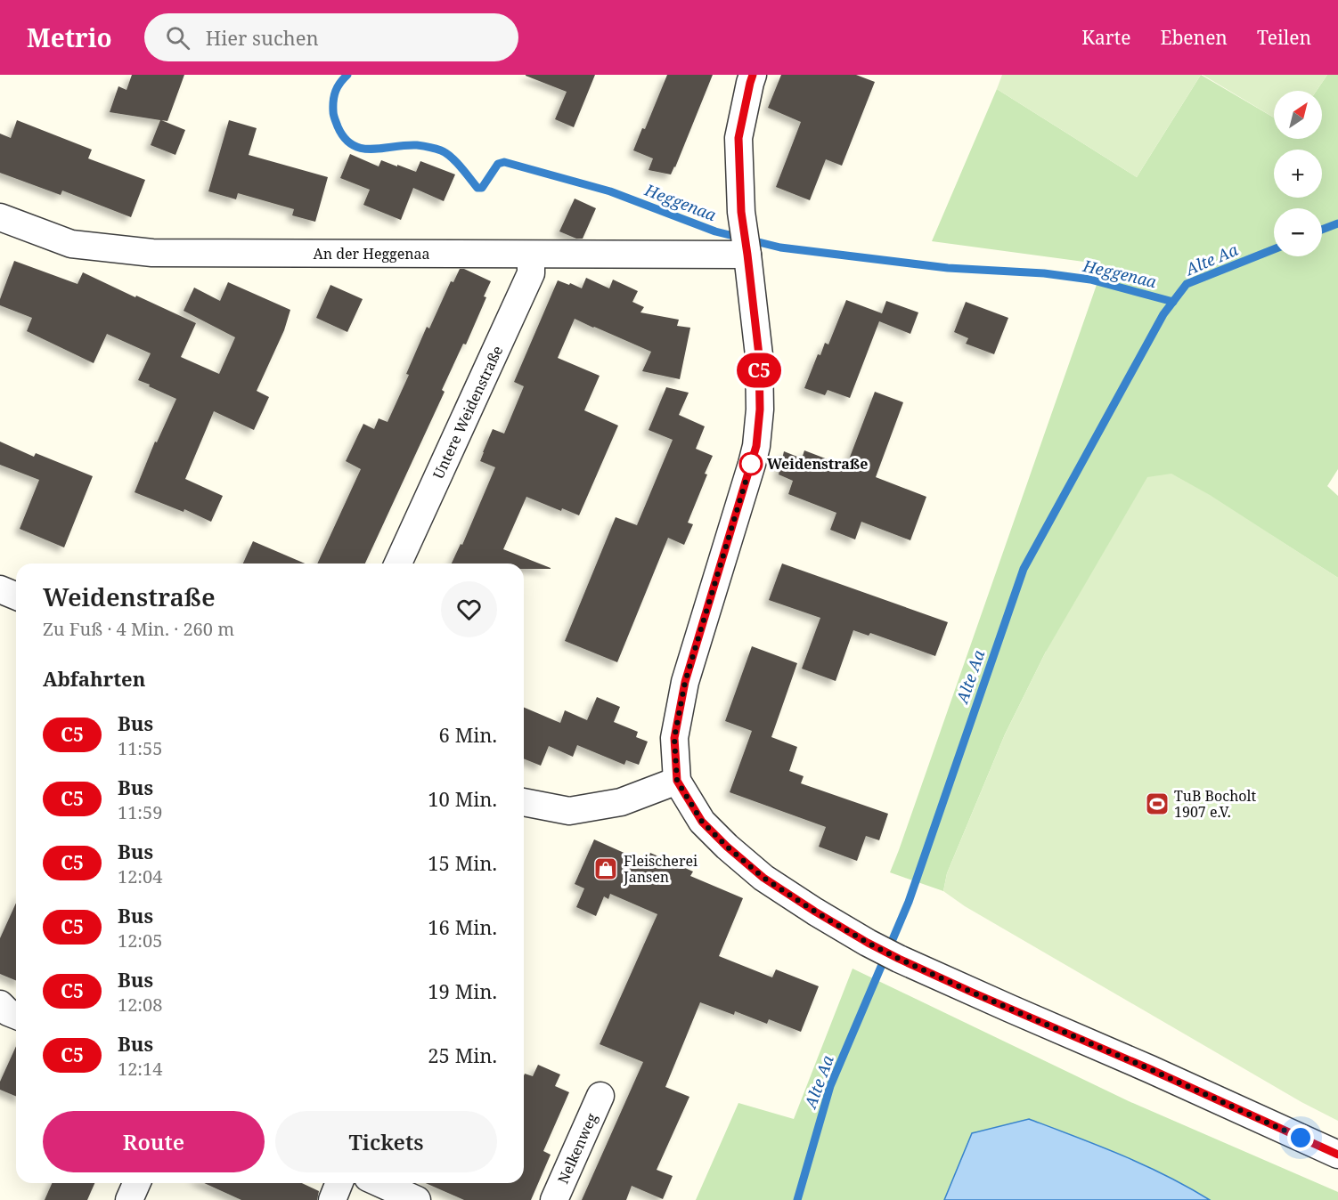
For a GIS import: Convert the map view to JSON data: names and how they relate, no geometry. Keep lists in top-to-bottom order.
{
  "streets": {
    "street": ["An der Heggenaa", "Untere Weidenstraße", "Nelkenweg"]
  },
  "crossings": [
    ["An der Heggenaa", "Untere Weidenstraße"]
  ],
  "water": ["Heggenaa", "Alte Aa"],
  "places": {
    "other": ["Weidenstraße"],
    "sports": ["TuB Bocholt 1907 e.V."],
    "shop": ["Fleischerei Jansen"]
  },
  "lines": ["bus line C5"],
  "north": "top right",
  "page": {
    "header": "Metrio",
    "search": "Hier suchen",
    "nav": ["Karte", "Ebenen", "Teilen"],
    "on_map": "C5",
    "map_buttons": ["+", "−"],
    "heading": [
      ["Weidenstraße", "Zu Fuß · 4 Min. · 260 m"],
      "Abfahrten"
    ],
    "list": [
      {
        "mark": "C5",
        "name": "Bus",
        "note": "11:55",
        "value": "6 Min."
      },
      {
        "mark": "C5",
        "name": "Bus",
        "note": "11:59",
        "value": "10 Min."
      },
      {
        "mark": "C5",
        "name": "Bus",
        "note": "12:04",
        "value": "15 Min."
      },
      {
        "mark": "C5",
        "name": "Bus",
        "note": "12:05",
        "value": "16 Min."
      },
      {
        "mark": "C5",
        "name": "Bus",
        "note": "12:08",
        "value": "19 Min."
      },
      {
        "mark": "C5",
        "name": "Bus",
        "note": "12:14",
        "value": "25 Min."
      }
    ],
    "buttons": ["Route", "Tickets"]
  }
}
